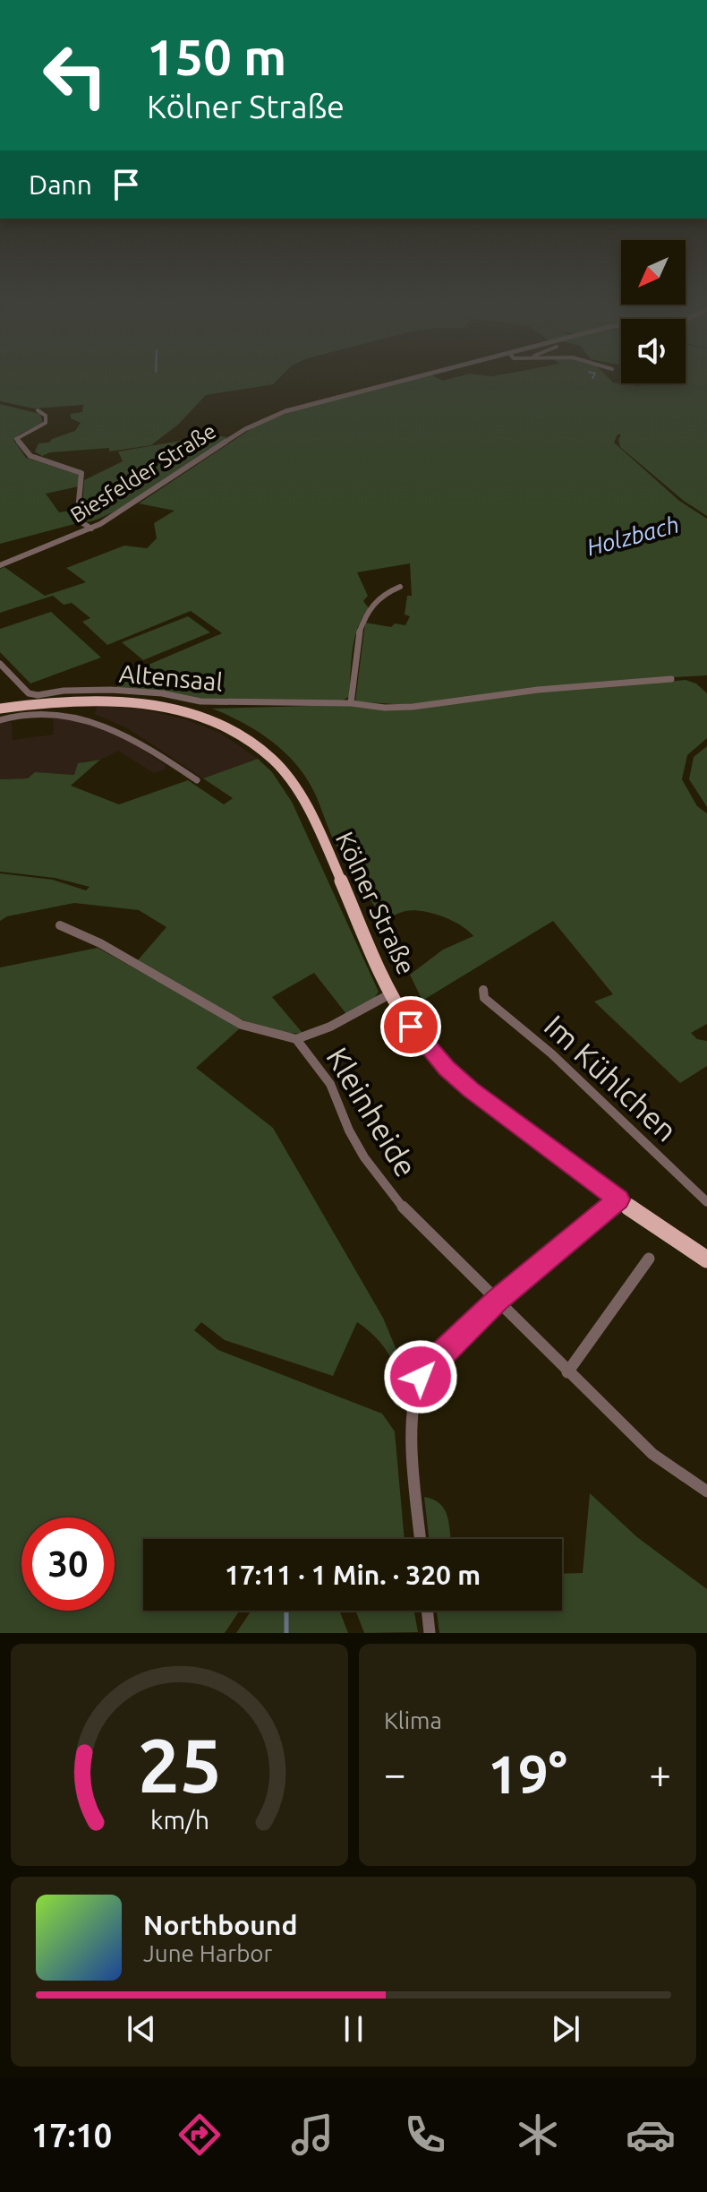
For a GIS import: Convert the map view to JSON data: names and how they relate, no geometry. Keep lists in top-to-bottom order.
{
  "streets": {
    "main road": ["Kölner Straße"],
    "street": [
      "Biesfelder Straße",
      "Altensaal",
      "Im Kühlchen",
      "Kleinheide"
    ]
  },
  "crossings": [
    ["Kölner Straße", "Kleinheide"]
  ],
  "water": ["Holzbach"],
  "north": "bottom left",
  "page": {
    "turn": ["150 m", "Kölner Straße"],
    "then": "Dann",
    "limit": "30",
    "trip": "17:11 · 1 Min. · 320 m",
    "tile": "Klima",
    "heat": ["−", "19°", "+"],
    "song": ["Northbound", "June Harbor"],
    "tabs": "17:10",
    "gauge": ["25", "km/h"]
  }
}
